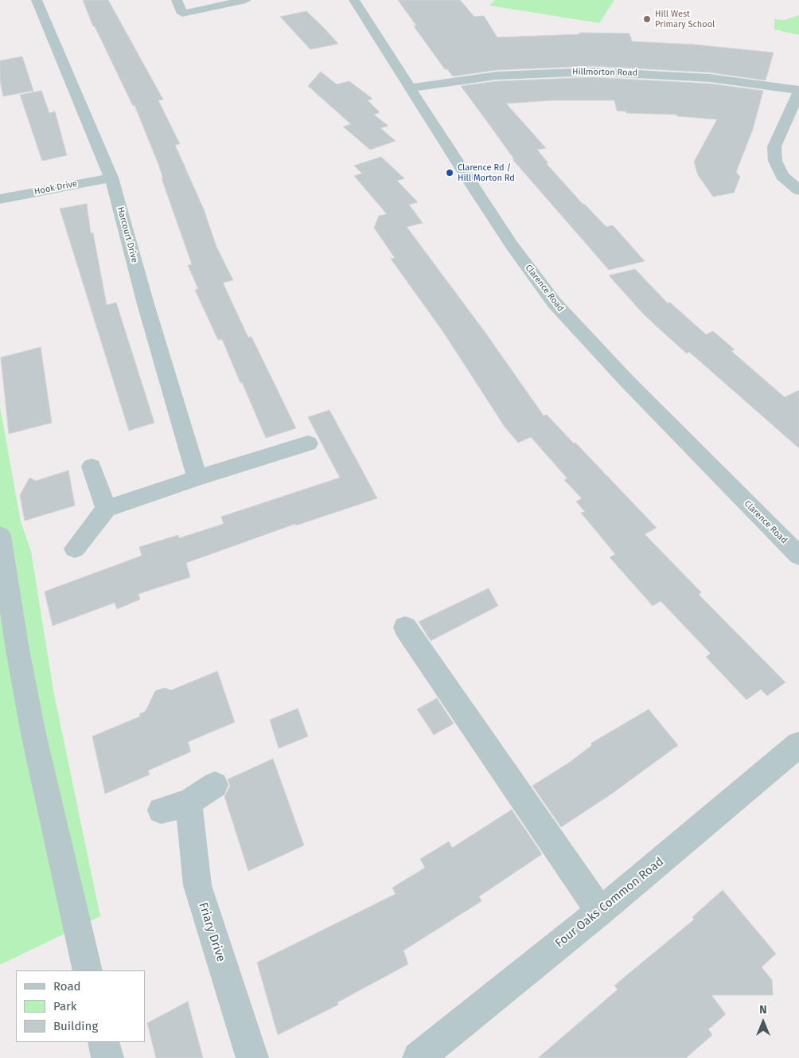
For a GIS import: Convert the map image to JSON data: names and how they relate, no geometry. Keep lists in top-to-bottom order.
{
  "streets": {
    "street": [
      "Hillmorton Road",
      "Hook Drive",
      "Harcourt Drive",
      "Clarence Road",
      "Four Oaks Common Road",
      "Friary Drive"
    ]
  },
  "crossings": [
    ["Hillmorton Road", "Clarence Road"],
    ["Hook Drive", "Harcourt Drive"]
  ],
  "places": ["Hill West Primary School", "Clarence Rd / Hill Morton Rd"],
  "legend": ["Road", "Park", "Building"],
  "north": "top"
}
